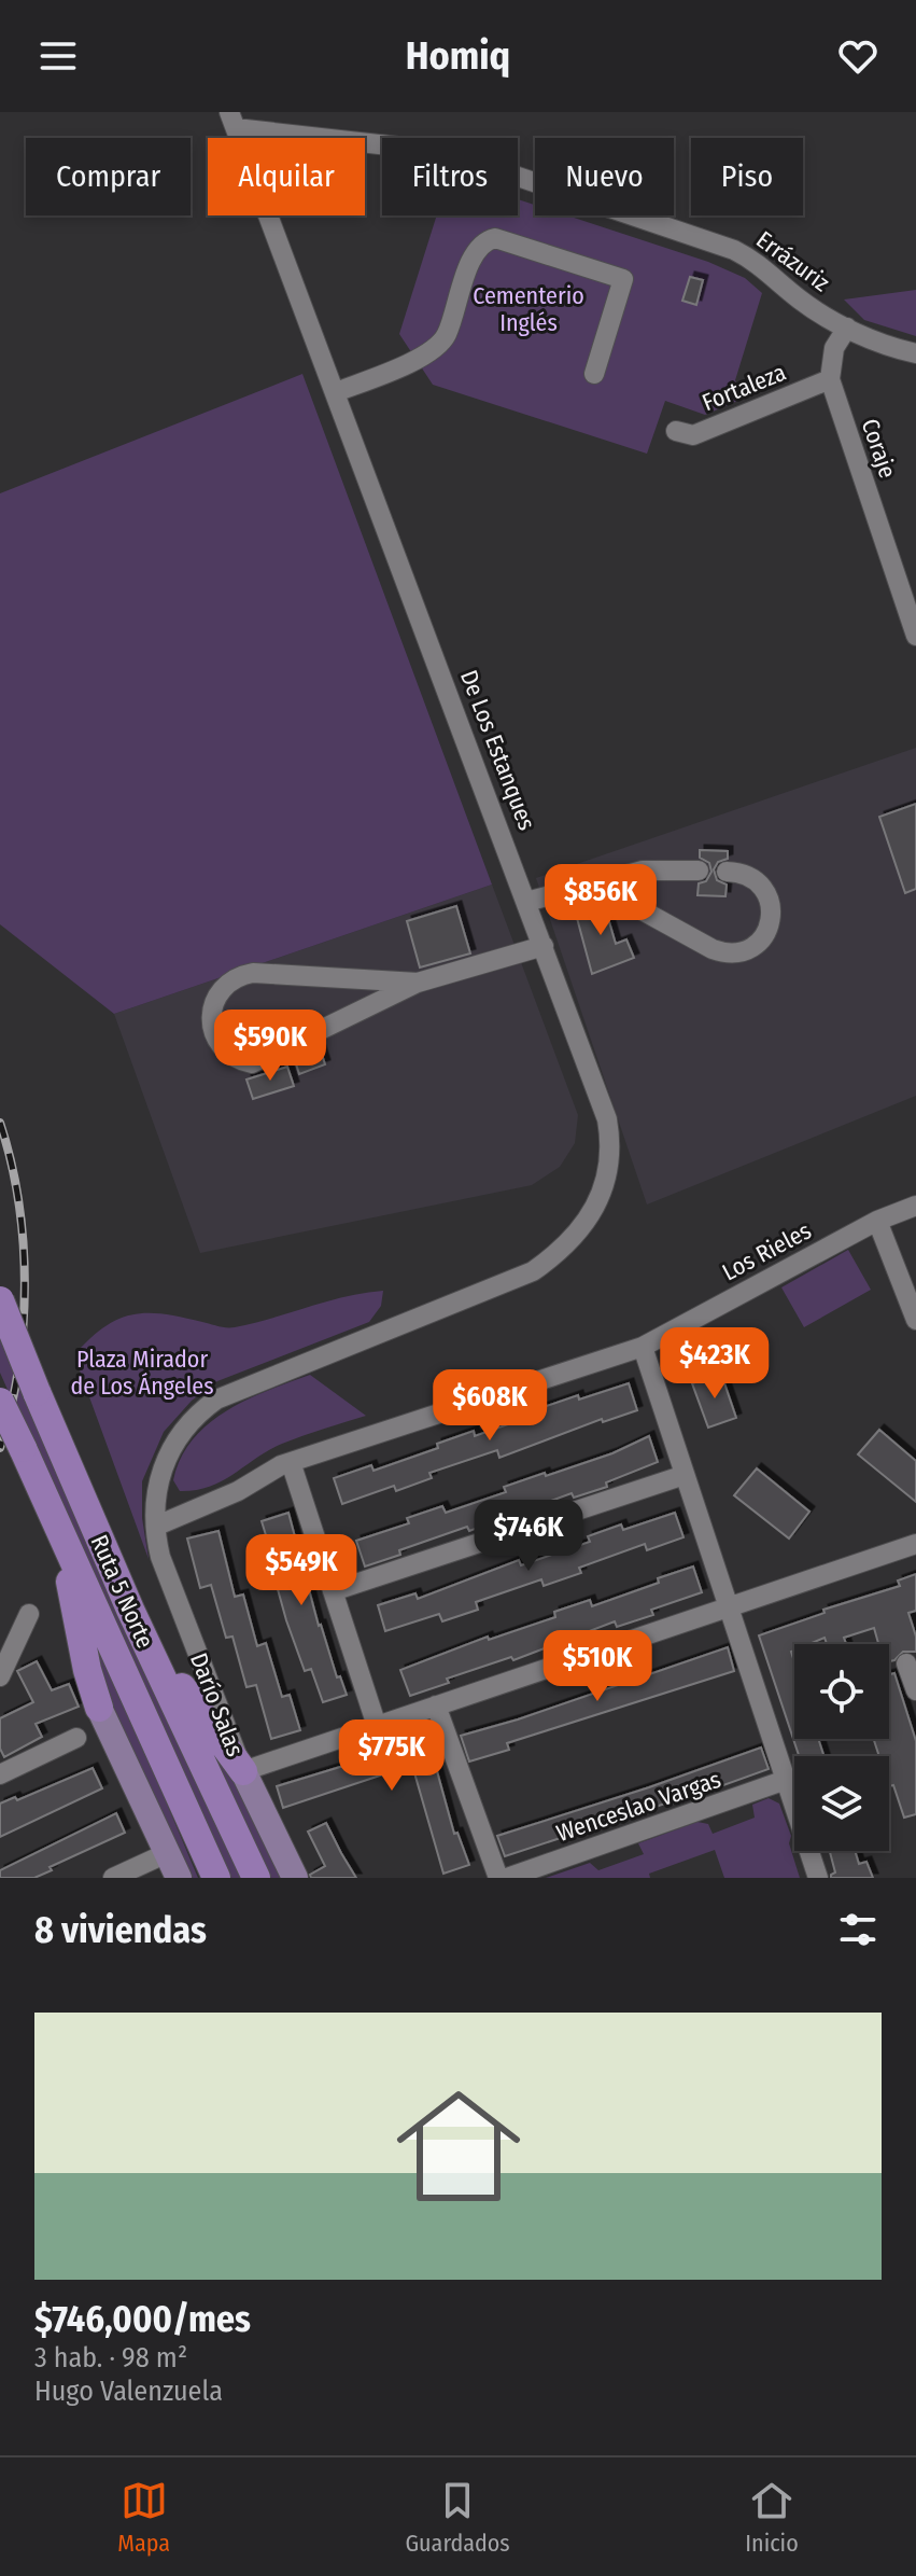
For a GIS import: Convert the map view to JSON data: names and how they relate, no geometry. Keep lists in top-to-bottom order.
{
  "streets": {
    "highway": ["Ruta 5 Norte"],
    "main road": ["Darío Salas"],
    "street": [
      "Errázuriz",
      "Fortaleza",
      "Coraje",
      "De Los Estanques",
      "Los Rieles",
      "Wenceslao Vargas"
    ]
  },
  "crossings": [
    ["Errázuriz", "De Los Estanques"],
    ["Fortaleza", "Coraje"],
    ["De Los Estanques", "Los Rieles"],
    ["De Los Estanques", "Darío Salas"],
    ["Los Rieles", "Darío Salas"]
  ],
  "parks": ["Cementerio Inglés", "Plaza Mirador de Los Ángeles"],
  "page": {
    "header": "Homiq",
    "chip": [
      "Comprar",
      "Alquilar",
      "Filtros",
      "Nuevo",
      "Piso"
    ],
    "price": [
      "$856K",
      "$590K",
      "$423K",
      "$608K",
      "$746K",
      "$549K",
      "$510K",
      "$775K"
    ],
    "heading": "8 viviendas",
    "list": [
      {
        "name": "$746,000/mes",
        "note": "3 hab. · 98 m² · Hugo Valenzuela"
      }
    ],
    "tabs": ["Mapa", "Guardados", "Inicio"]
  }
}
